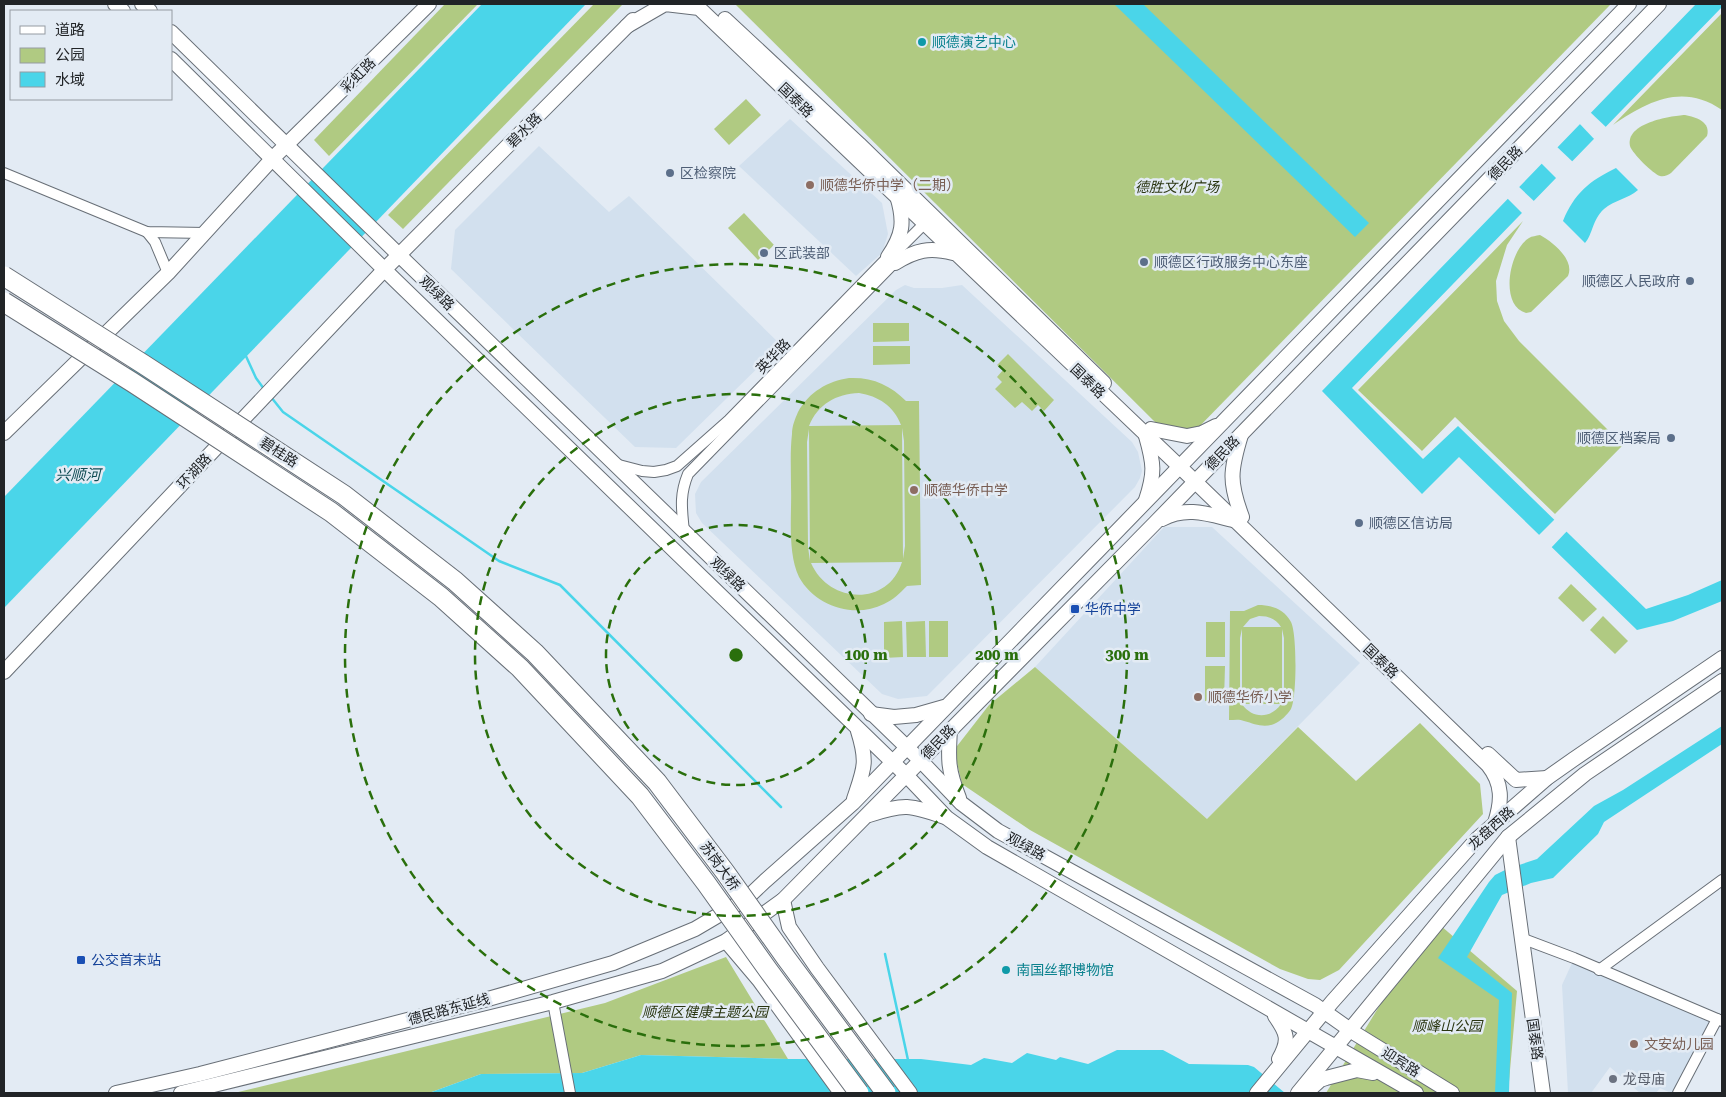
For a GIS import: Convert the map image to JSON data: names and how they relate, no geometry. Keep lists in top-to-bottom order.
{
  "streets": {
    "highway": ["碧桂路", "苏岗大桥"],
    "main road": [
      "彩虹路",
      "国泰路",
      "碧水路",
      "德民路",
      "观绿路",
      "环湖路",
      "龙盘西路",
      "德民路东延线",
      "迎宾路"
    ],
    "street": ["英华路"]
  },
  "crossings": [
    ["彩虹路", "观绿路"],
    ["国泰路", "碧水路"],
    ["国泰路", "德民路"],
    ["国泰路", "英华路"],
    ["国泰路", "龙盘西路"],
    ["国泰路", "德民路东延线"],
    ["碧水路", "观绿路"],
    ["碧水路", "环湖路"],
    ["德民路", "观绿路"],
    ["德民路", "德民路东延线"],
    ["观绿路", "英华路"],
    ["观绿路", "环湖路"],
    ["观绿路", "龙盘西路"],
    ["观绿路", "德民路东延线"],
    ["观绿路", "迎宾路"],
    ["碧桂路", "苏岗大桥"],
    ["龙盘西路", "迎宾路"]
  ],
  "water": ["兴顺河"],
  "parks": ["德胜文化广场", "顺德区健康主题公园", "顺峰山公园"],
  "places": {
    "other": [
      "顺德演艺中心",
      "区检察院",
      "顺德华侨中学（二期）",
      "区武装部",
      "顺德区行政服务中心东座",
      "顺德区人民政府",
      "顺德区档案局",
      "顺德华侨中学",
      "顺德区信访局",
      "顺德华侨小学",
      "南国丝都博物馆",
      "文安幼儿园",
      "龙母庙"
    ],
    "transit": ["华侨中学", "公交首末站"]
  },
  "legend": ["道路", "公园", "水域"],
  "rings": ["100 m", "200 m", "300 m"]
}
